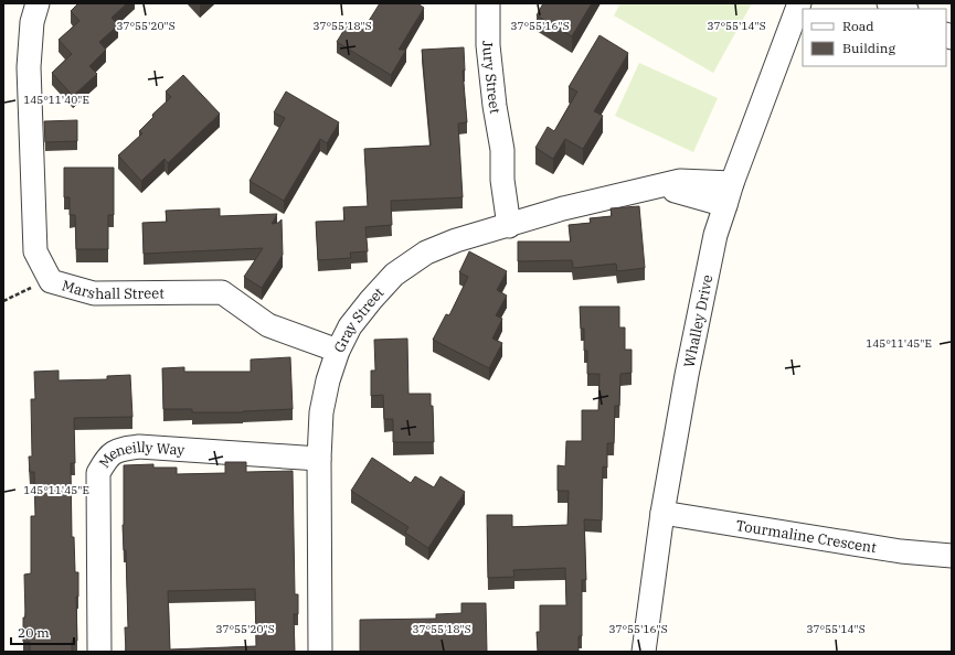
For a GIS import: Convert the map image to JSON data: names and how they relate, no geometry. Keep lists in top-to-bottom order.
{
  "streets": {
    "street": [
      "Jury Street",
      "Marshall Street",
      "Gray Street",
      "Whalley Drive",
      "Meneilly Way",
      "Tourmaline Crescent"
    ]
  },
  "crossings": [
    ["Jury Street", "Gray Street"],
    ["Marshall Street", "Gray Street"],
    ["Gray Street", "Whalley Drive"],
    ["Gray Street", "Meneilly Way"],
    ["Whalley Drive", "Tourmaline Crescent"]
  ],
  "legend": ["Road", "Building"],
  "scale_bar": "20 m",
  "coordinates": [
    "37°55'20\"S",
    "37°55'18\"S",
    "37°55'16\"S",
    "37°55'14\"S",
    "145°11'40\"E",
    "145°11'45\"E"
  ]
}
